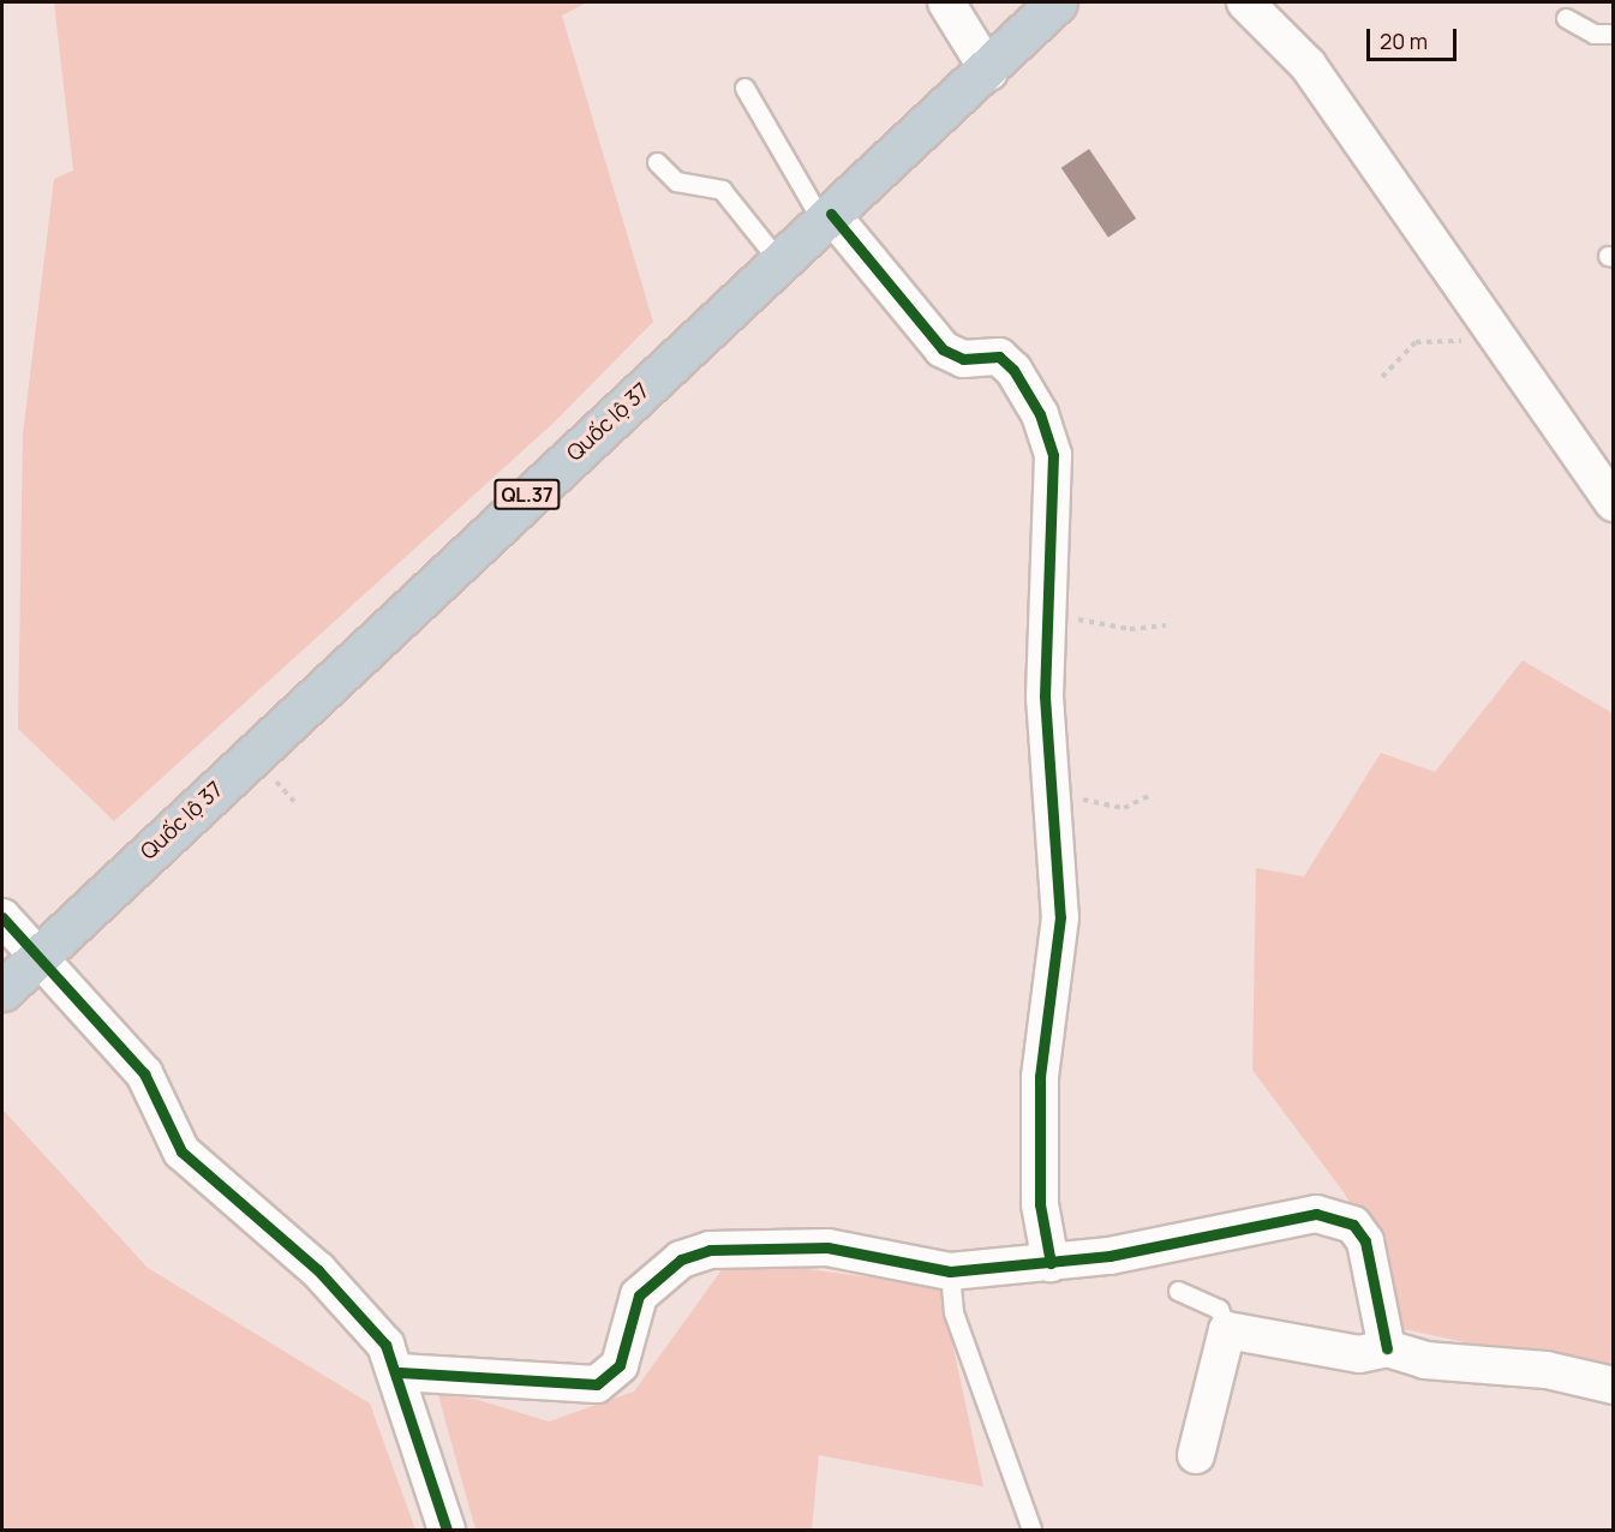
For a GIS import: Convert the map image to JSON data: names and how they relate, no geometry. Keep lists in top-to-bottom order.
{
  "streets": {
    "highway": ["Quốc lộ 37", "QL.37"]
  },
  "scale_bar": "20 m"
}
